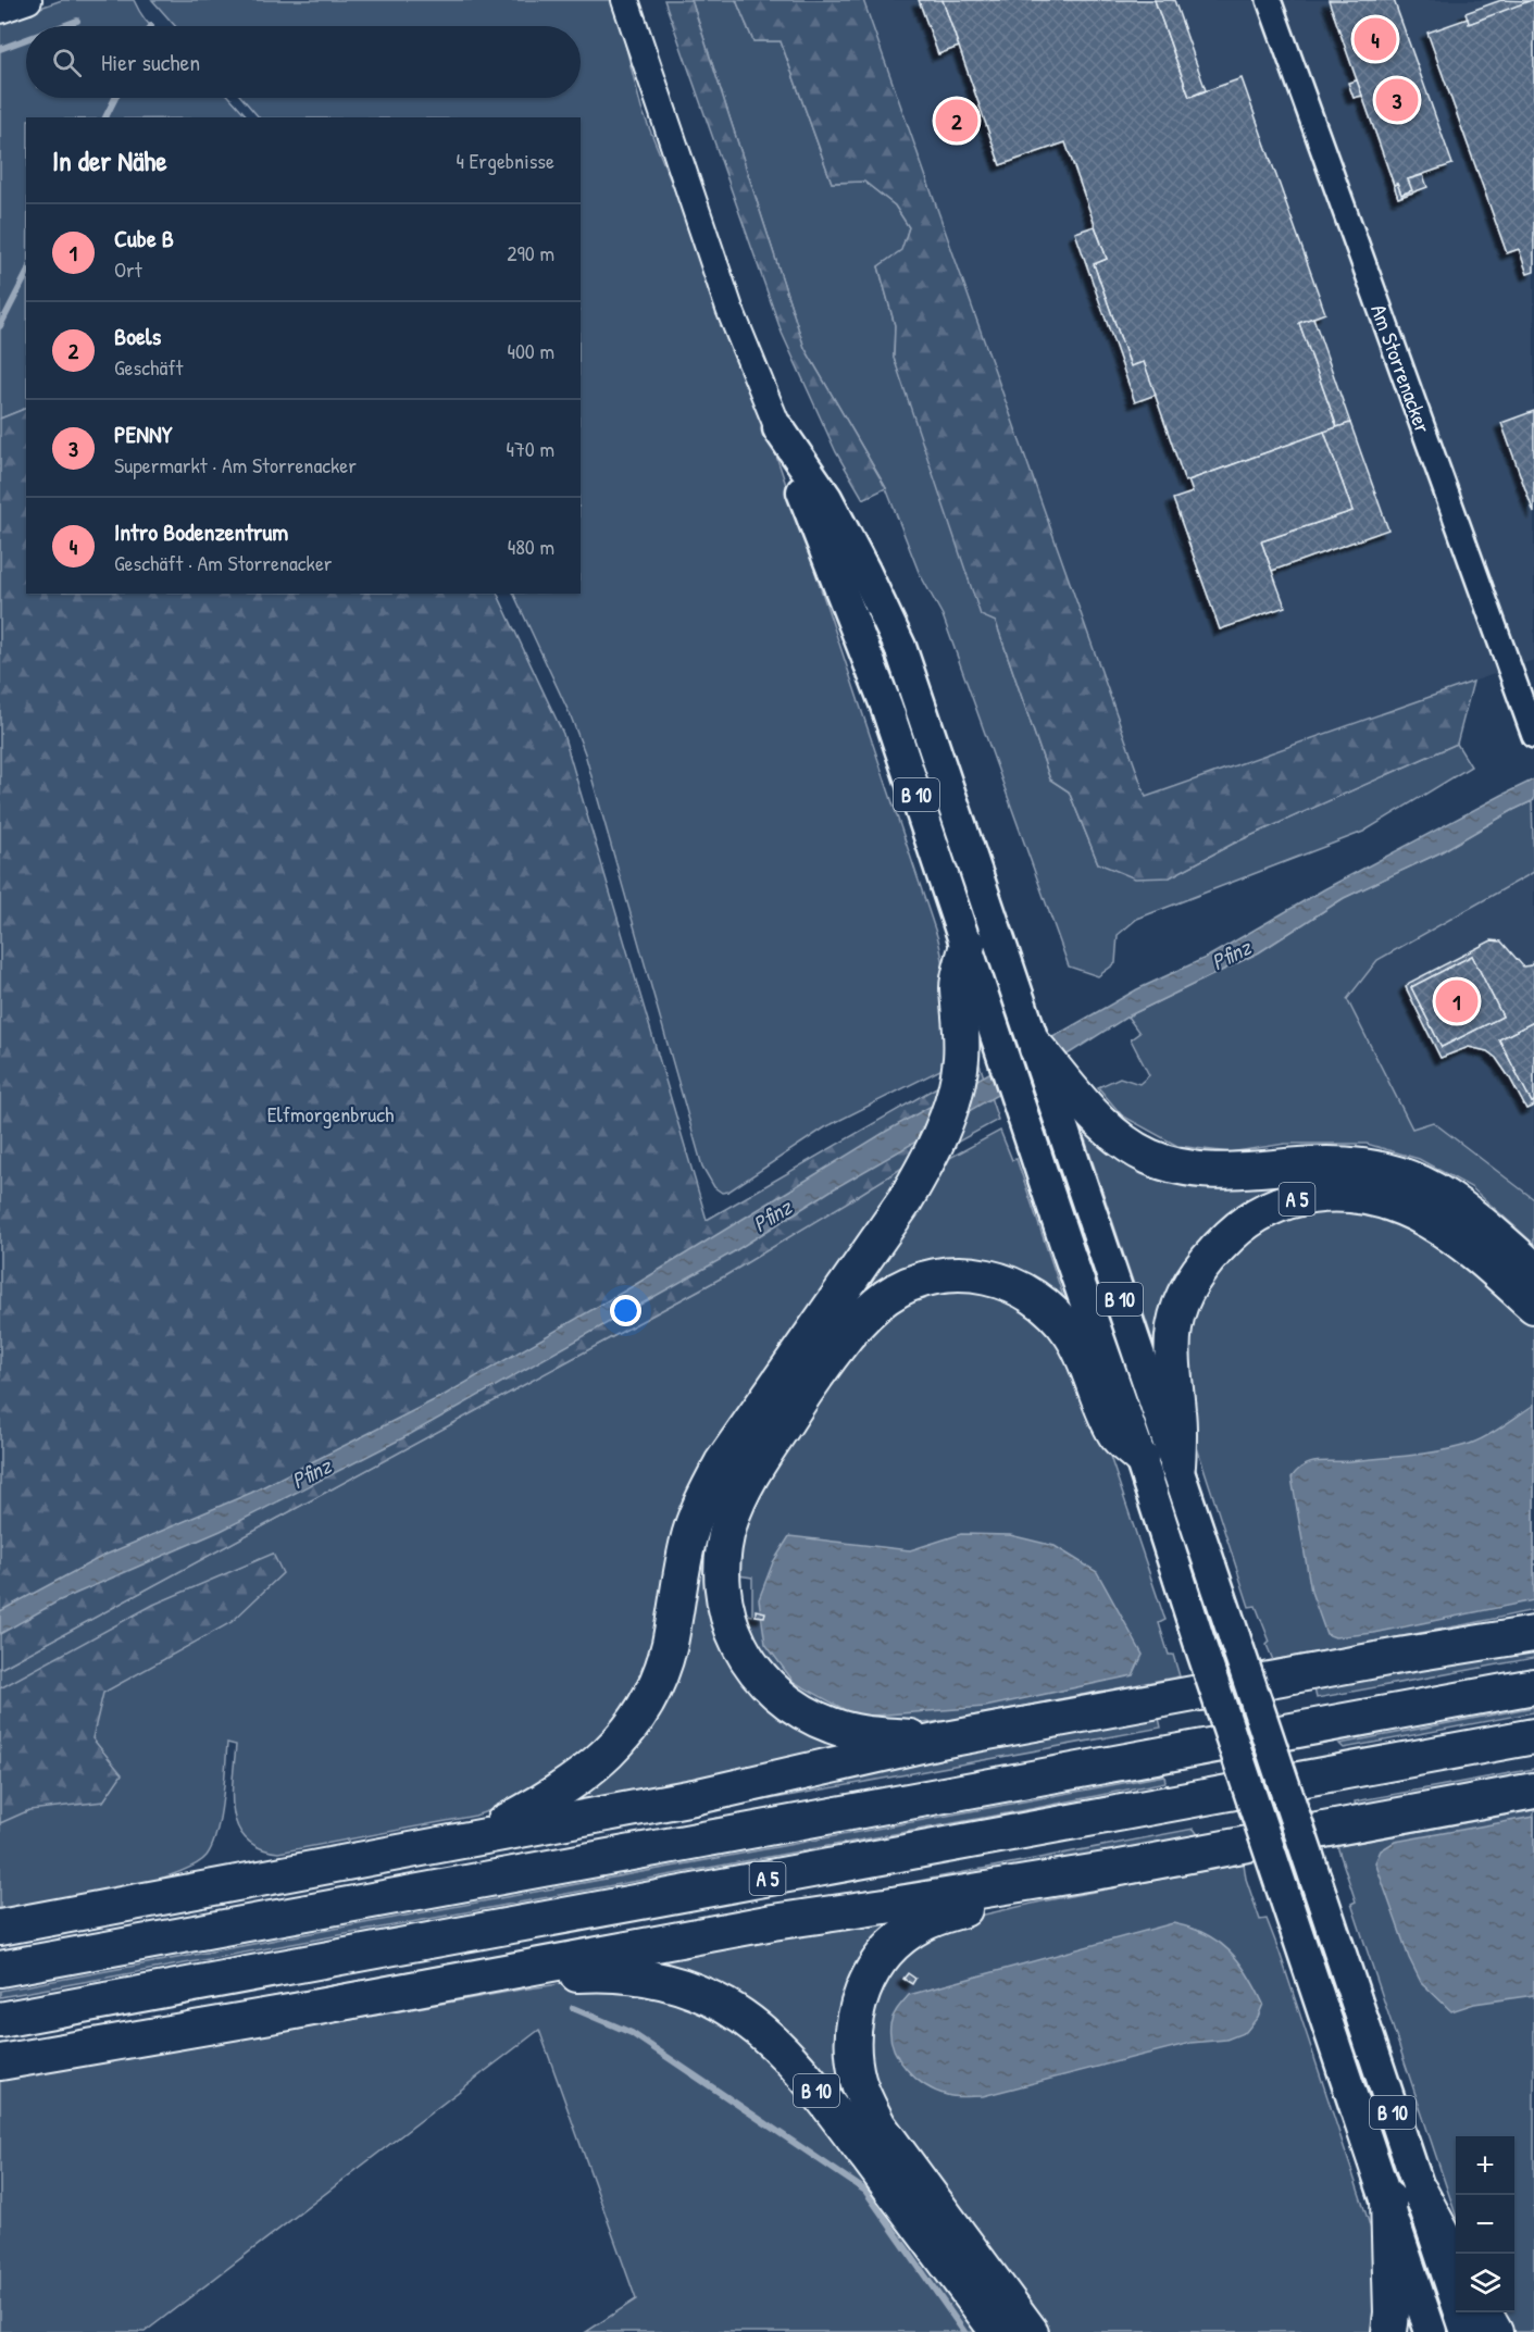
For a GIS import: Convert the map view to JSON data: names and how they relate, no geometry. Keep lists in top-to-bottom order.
{
  "streets": {
    "highway": ["B 10", "A 5"],
    "street": ["Am Storrenacker"]
  },
  "crossings": [
    ["B 10", "A 5"]
  ],
  "water": ["Pfinz"],
  "parks": ["Elfmorgenbruch"],
  "page": {
    "pins": [
      "4",
      "3",
      "2",
      "1"
    ],
    "search": "Hier suchen",
    "heading": ["In der Nähe", "4 Ergebnisse"],
    "list": [
      {
        "mark": "1",
        "name": "Cube B",
        "note": "Ort",
        "value": "290 m"
      },
      {
        "mark": "2",
        "name": "Boels",
        "note": "Geschäft",
        "value": "400 m"
      },
      {
        "mark": "3",
        "name": "PENNY",
        "note": "Supermarkt · Am Storrenacker",
        "value": "470 m"
      },
      {
        "mark": "4",
        "name": "Intro Bodenzentrum",
        "note": "Geschäft · Am Storrenacker",
        "value": "480 m"
      }
    ],
    "map_buttons": ["+", "−"]
  }
}
